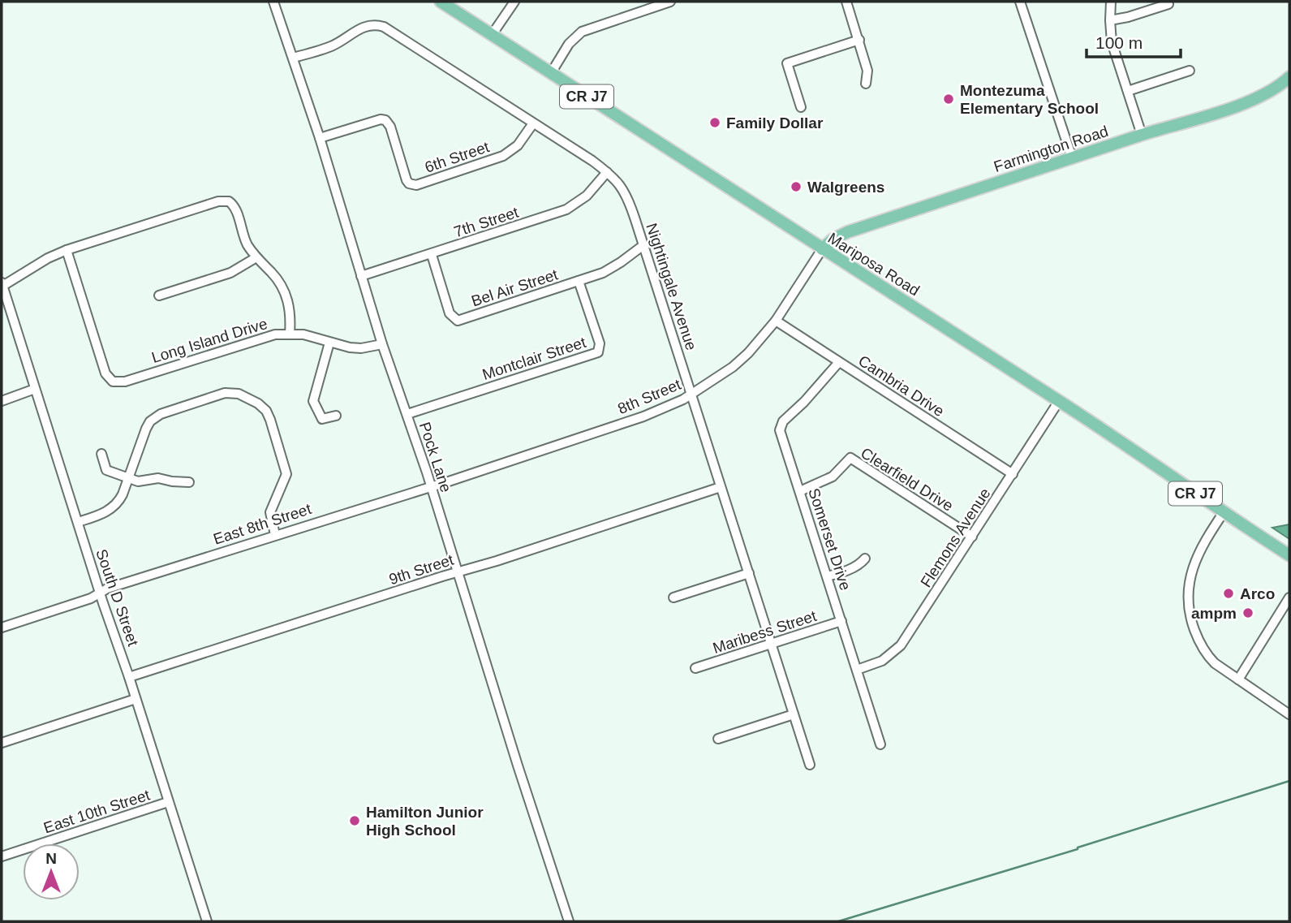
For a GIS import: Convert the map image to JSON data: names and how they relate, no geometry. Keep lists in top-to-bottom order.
{
  "streets": {
    "main road": ["CR J7", "Farmington Road", "Mariposa Road"],
    "street": [
      "6th Street",
      "7th Street",
      "Nightingale Avenue",
      "Bel Air Street",
      "Long Island Drive",
      "Montclair Street",
      "Cambria Drive",
      "8th Street",
      "Pock Lane",
      "Clearfield Drive",
      "East 8th Street",
      "Flemons Avenue",
      "Somerset Drive",
      "9th Street",
      "South D Street",
      "Maribess Street",
      "East 10th Street"
    ]
  },
  "crossings": [
    ["Farmington Road", "Mariposa Road"],
    ["Farmington Road", "8th Street"],
    ["6th Street", "Nightingale Avenue"],
    ["6th Street", "Pock Lane"],
    ["7th Street", "Nightingale Avenue"],
    ["7th Street", "Bel Air Street"],
    ["7th Street", "Pock Lane"],
    ["Mariposa Road", "8th Street"],
    ["Mariposa Road", "Flemons Avenue"],
    ["Nightingale Avenue", "Bel Air Street"],
    ["Nightingale Avenue", "8th Street"],
    ["Nightingale Avenue", "Pock Lane"],
    ["Nightingale Avenue", "9th Street"],
    ["Nightingale Avenue", "Maribess Street"],
    ["Bel Air Street", "Montclair Street"],
    ["Long Island Drive", "Pock Lane"],
    ["Montclair Street", "Pock Lane"],
    ["Cambria Drive", "8th Street"],
    ["Cambria Drive", "Flemons Avenue"],
    ["Cambria Drive", "Somerset Drive"],
    ["8th Street", "Pock Lane"],
    ["8th Street", "East 8th Street"],
    ["Pock Lane", "East 8th Street"],
    ["Pock Lane", "9th Street"],
    ["Clearfield Drive", "Flemons Avenue"],
    ["Clearfield Drive", "Somerset Drive"],
    ["East 8th Street", "South D Street"],
    ["Flemons Avenue", "Somerset Drive"],
    ["Somerset Drive", "Maribess Street"],
    ["9th Street", "South D Street"],
    ["South D Street", "East 10th Street"]
  ],
  "places": [
    "Montezuma Elementary School",
    "Family Dollar",
    "Walgreens",
    "Arco",
    "ampm",
    "Hamilton Junior High School"
  ],
  "scale_bar": "100 m",
  "north": "top"
}
